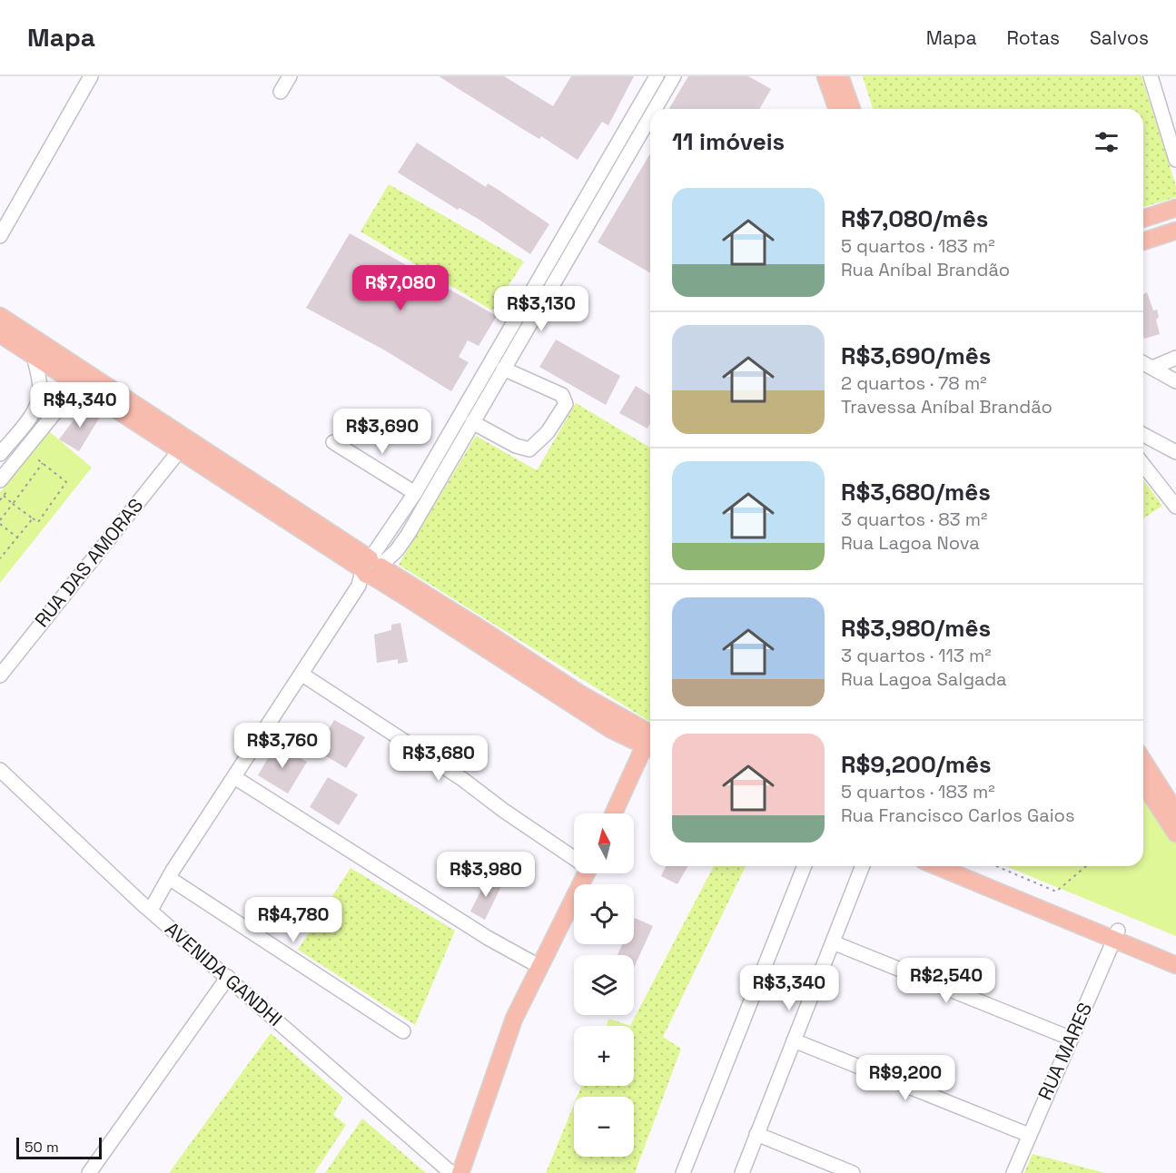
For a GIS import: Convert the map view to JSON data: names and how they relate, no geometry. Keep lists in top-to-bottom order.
{
  "streets": {
    "street": ["RUA DAS AMORAS", "AVENIDA GANDHI", "RUA MARES"]
  },
  "scale_bar": "50 m",
  "north": "top",
  "page": {
    "header": "Mapa",
    "nav": ["Mapa", "Rotas", "Salvos"],
    "heading": "11 imóveis",
    "list": [
      {
        "name": "R$7,080/mês",
        "note": "5 quartos · 183 m² · Rua Aníbal Brandão"
      },
      {
        "name": "R$3,690/mês",
        "note": "2 quartos · 78 m² · Travessa Aníbal Brandão"
      },
      {
        "name": "R$3,680/mês",
        "note": "3 quartos · 83 m² · Rua Lagoa Nova"
      },
      {
        "name": "R$3,980/mês",
        "note": "3 quartos · 113 m² · Rua Lagoa Salgada"
      },
      {
        "name": "R$9,200/mês",
        "note": "5 quartos · 183 m² · Rua Francisco Carlos Gaios"
      }
    ],
    "price": [
      "R$7,080",
      "R$3,130",
      "R$4,340",
      "R$3,690",
      "R$3,760",
      "R$3,680",
      "R$3,980",
      "R$4,780",
      "R$2,540",
      "R$3,340",
      "R$9,200"
    ],
    "map_buttons": ["+", "−"],
    "scale": "50 m"
  }
}
